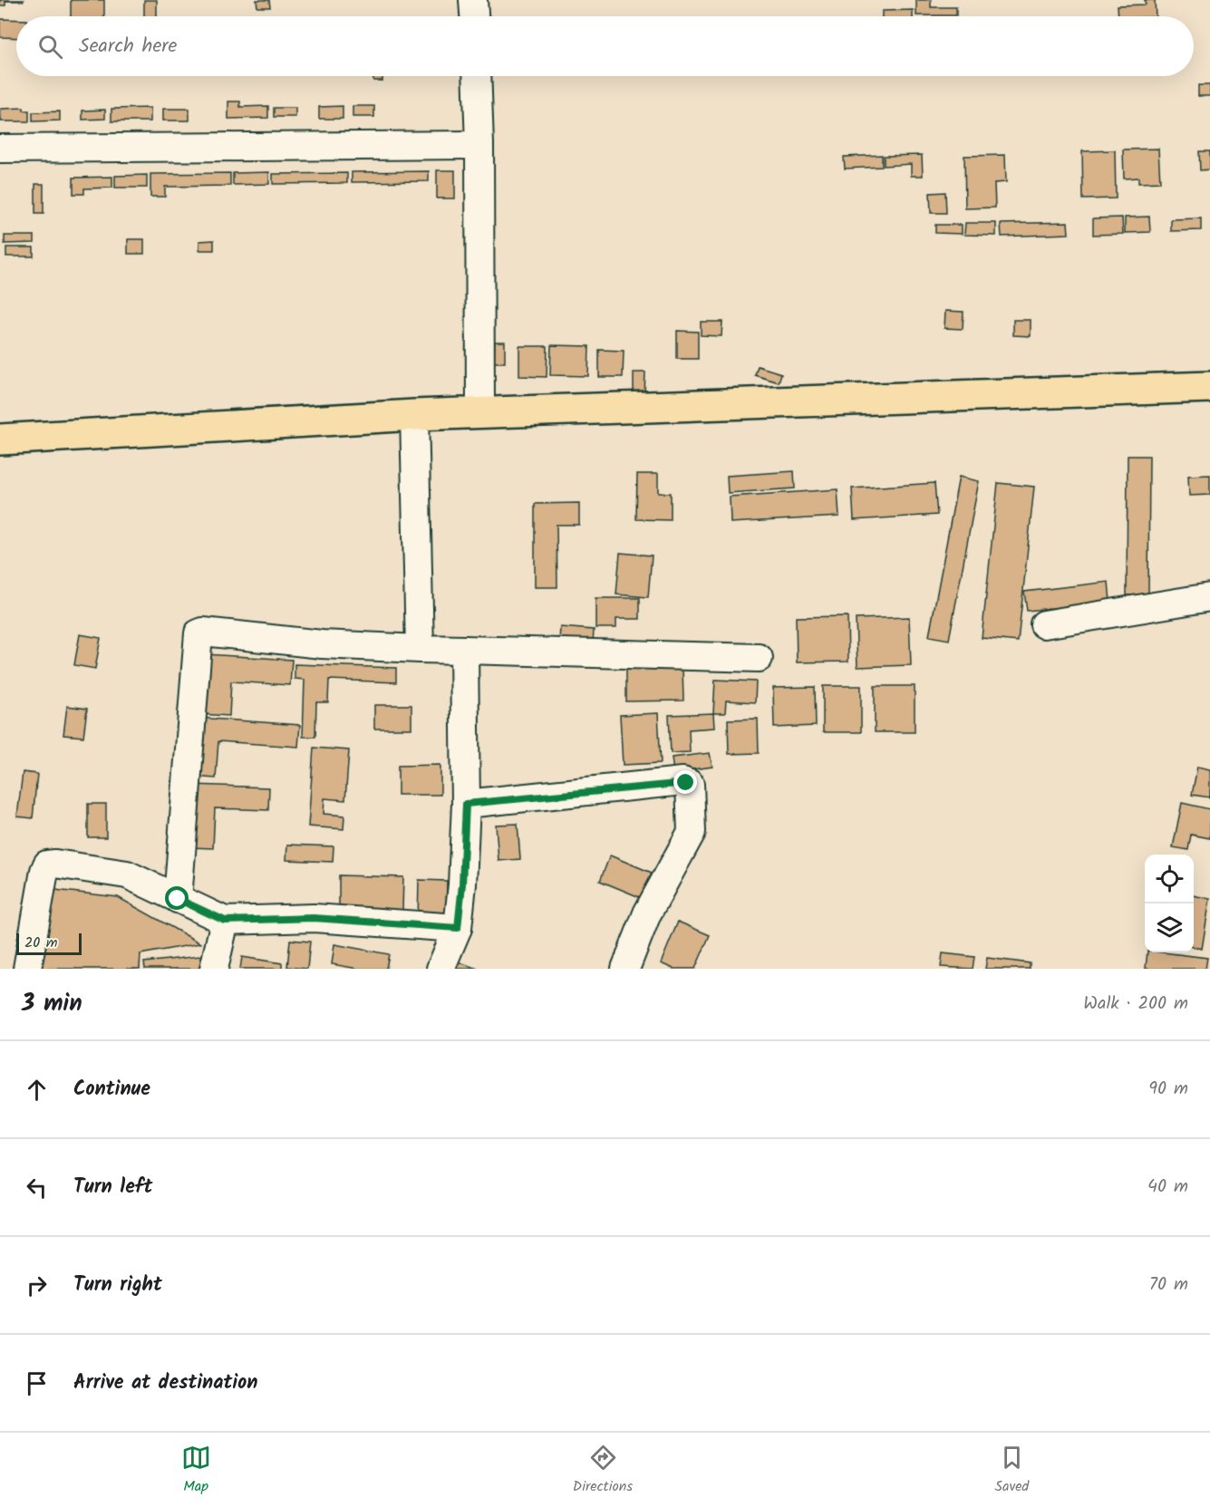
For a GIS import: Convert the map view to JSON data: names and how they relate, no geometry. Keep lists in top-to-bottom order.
{
  "scale_bar": "20 m",
  "page": {
    "search": "Search here",
    "scale": "20 m",
    "heading": ["3 min", "Walk · 200 m"],
    "list": [
      ["Continue", "90 m"],
      ["Turn left", "40 m"],
      ["Turn right", "70 m"],
      "Arrive at destination"
    ],
    "nav": ["Map", "Directions", "Saved"]
  }
}
